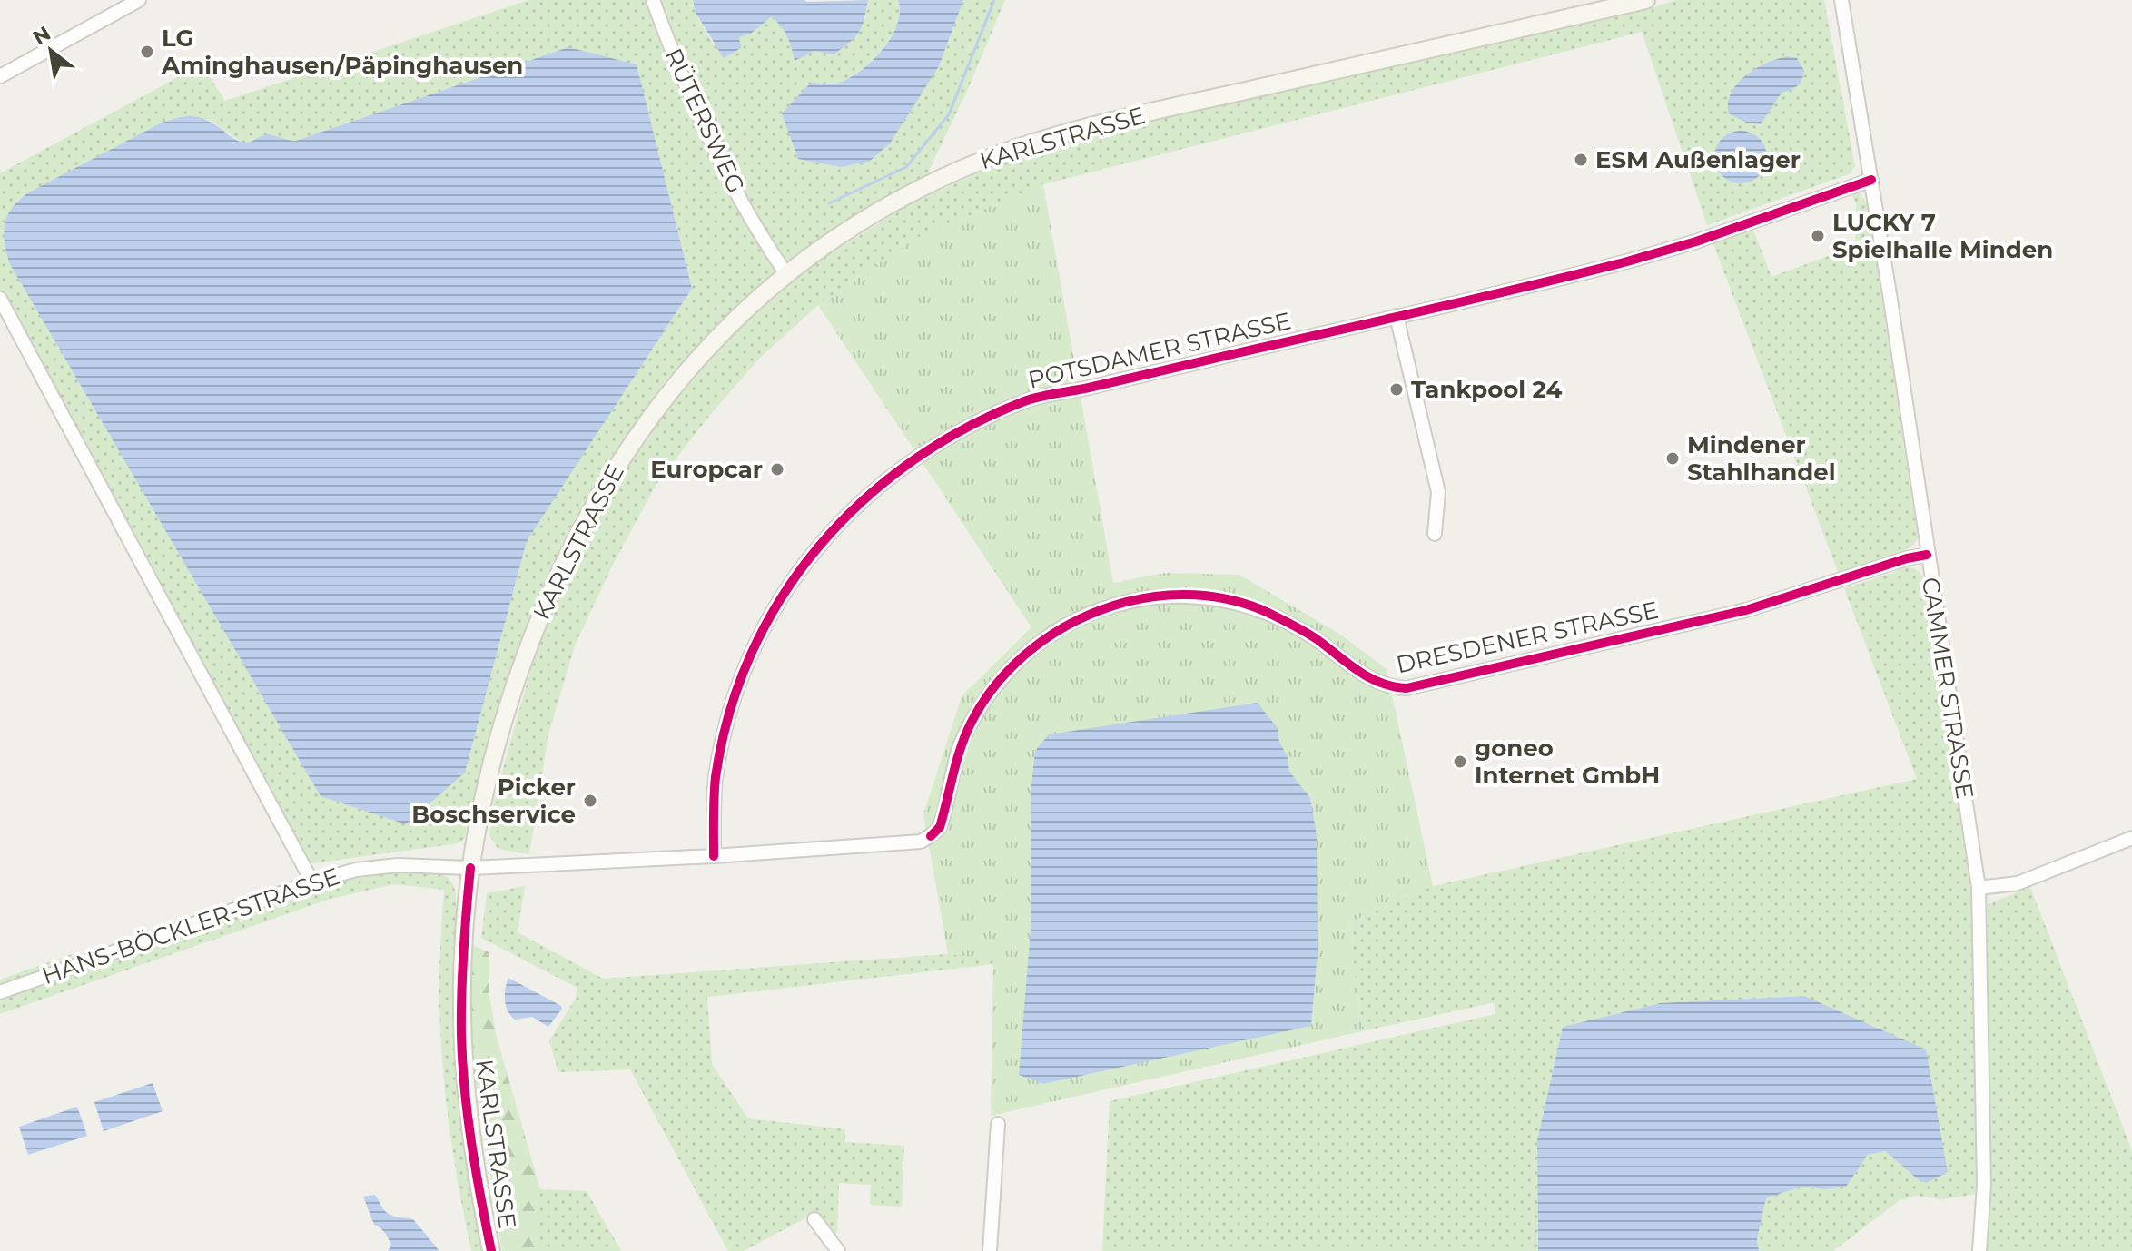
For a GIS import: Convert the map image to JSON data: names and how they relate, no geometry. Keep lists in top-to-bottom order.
{
  "streets": {
    "street": [
      "RÜTERSWEG",
      "KARLSTRASSE",
      "POTSDAMER STRASSE",
      "DRESDENER STRASSE",
      "CAMMER STRASSE",
      "HANS-BÖCKLER-STRASSE"
    ]
  },
  "crossings": [
    ["RÜTERSWEG", "KARLSTRASSE"],
    ["KARLSTRASSE", "HANS-BÖCKLER-STRASSE"],
    ["POTSDAMER STRASSE", "DRESDENER STRASSE"],
    ["POTSDAMER STRASSE", "CAMMER STRASSE"],
    ["DRESDENER STRASSE", "CAMMER STRASSE"]
  ],
  "places": [
    "LG Aminghausen/Päpinghausen",
    "ESM Außenlager",
    "LUCKY 7 Spielhalle Minden",
    "Tankpool 24",
    "Mindener Stahlhandel",
    "Europcar",
    "goneo Internet GmbH",
    "Picker Boschservice"
  ],
  "north": "top left"
}
